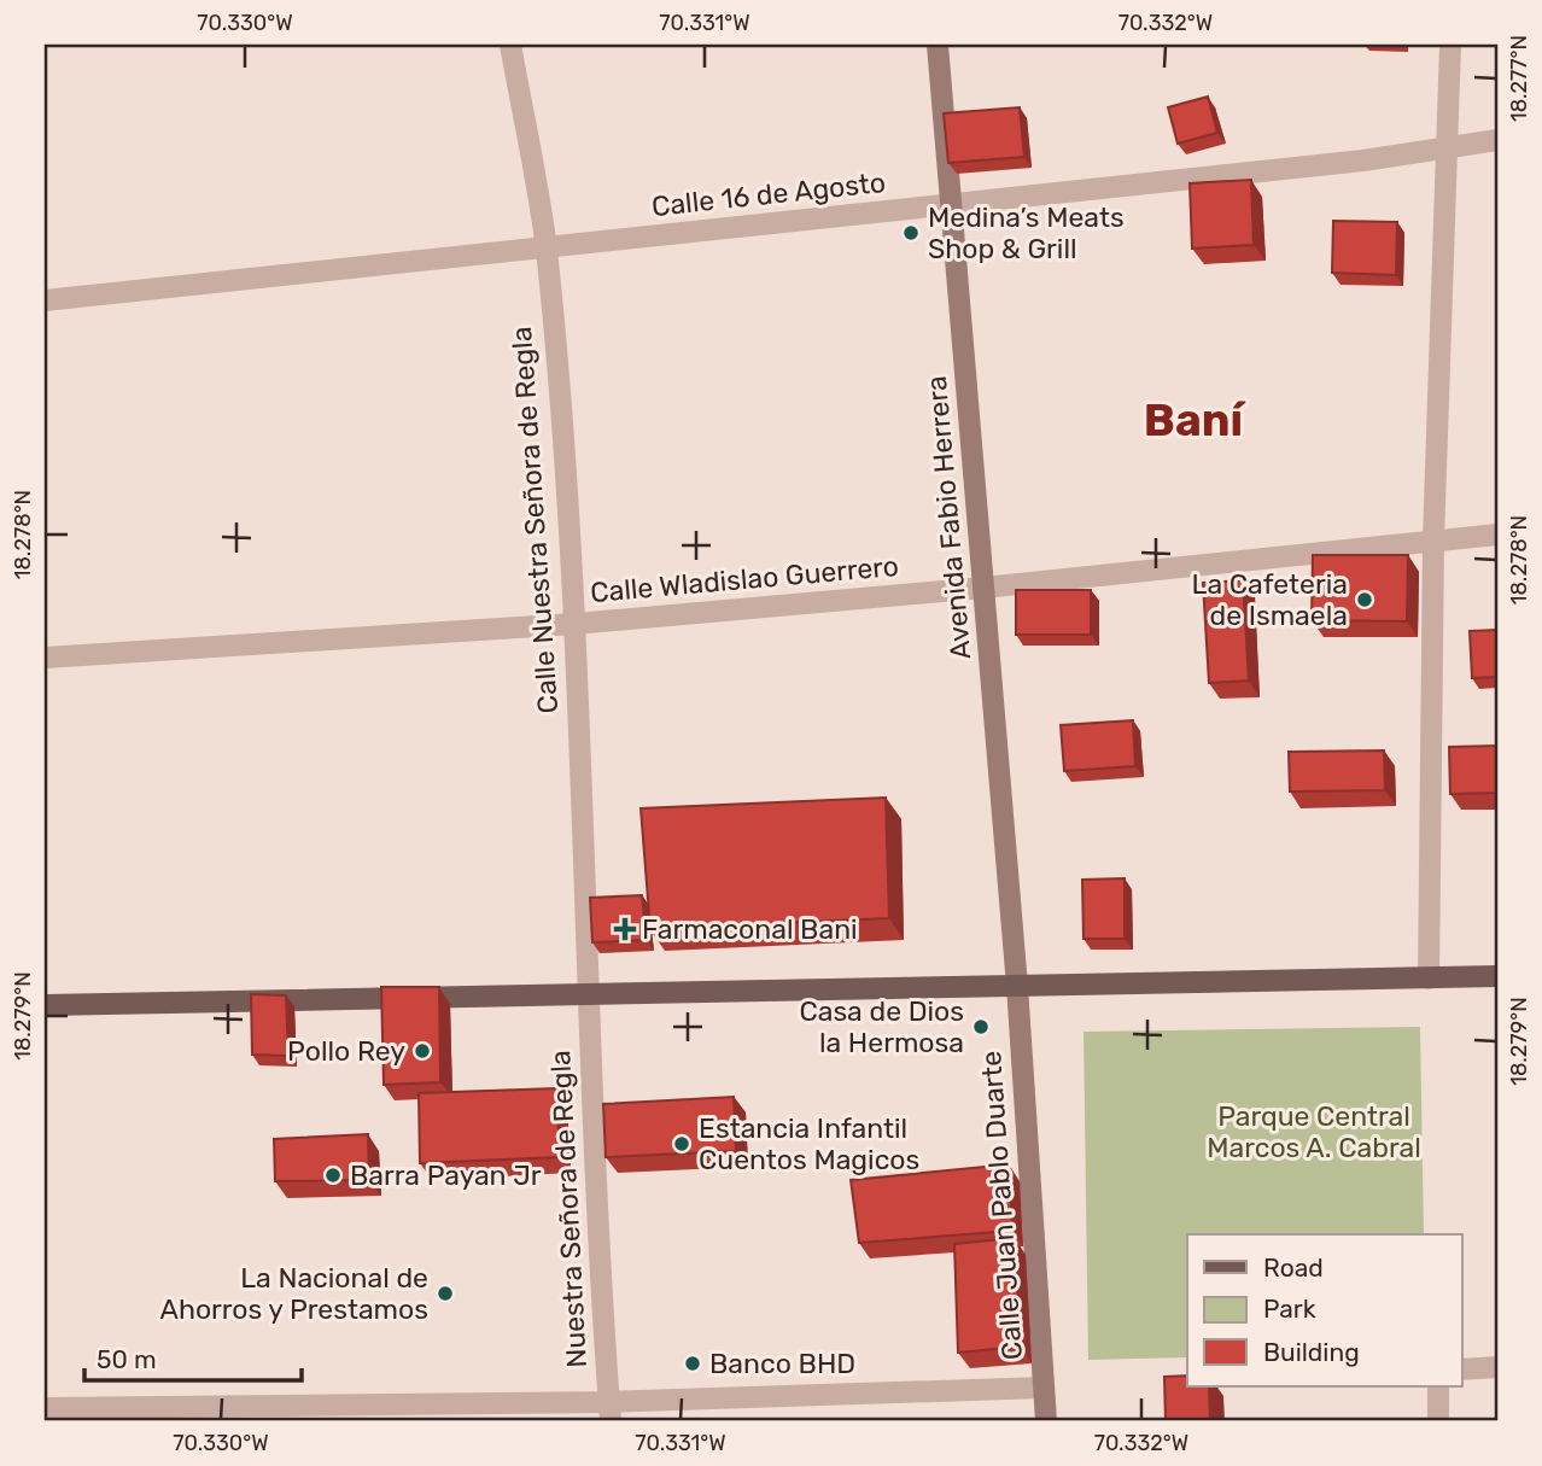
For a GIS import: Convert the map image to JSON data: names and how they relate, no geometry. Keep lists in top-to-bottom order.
{
  "streets": {
    "street": [
      "Calle 16 de Agosto",
      "Avenida Fabio Herrera",
      "Calle Nuestra Señora de Regla",
      "Calle Wladislao Guerrero",
      "Calle Juan Pablo Duarte",
      "Nuestra Señora de Regla"
    ]
  },
  "crossings": [
    ["Calle 16 de Agosto", "Avenida Fabio Herrera"],
    ["Calle 16 de Agosto", "Calle Nuestra Señora de Regla"],
    ["Avenida Fabio Herrera", "Calle Wladislao Guerrero"],
    ["Avenida Fabio Herrera", "Calle Juan Pablo Duarte"],
    ["Calle Nuestra Señora de Regla", "Calle Wladislao Guerrero"],
    ["Calle Nuestra Señora de Regla", "Nuestra Señora de Regla"]
  ],
  "districts": ["Baní"],
  "parks": ["Parque Central Marcos A. Cabral"],
  "places": {
    "other": [
      "Medina’s Meats Shop & Grill",
      "La Cafeteria de Ismaela",
      "Casa de Dios la Hermosa",
      "Pollo Rey",
      "Estancia Infantil Cuentos Magicos",
      "Barra Payan Jr",
      "La Nacional de Ahorros y Prestamos",
      "Banco BHD"
    ],
    "health": ["Farmaconal Bani"]
  },
  "legend": ["Road", "Park", "Building"],
  "scale_bar": "50 m",
  "coordinates": [
    "70.330°W",
    "70.331°W",
    "70.332°W",
    "18.277°N",
    "18.278°N",
    "18.279°N"
  ]
}
